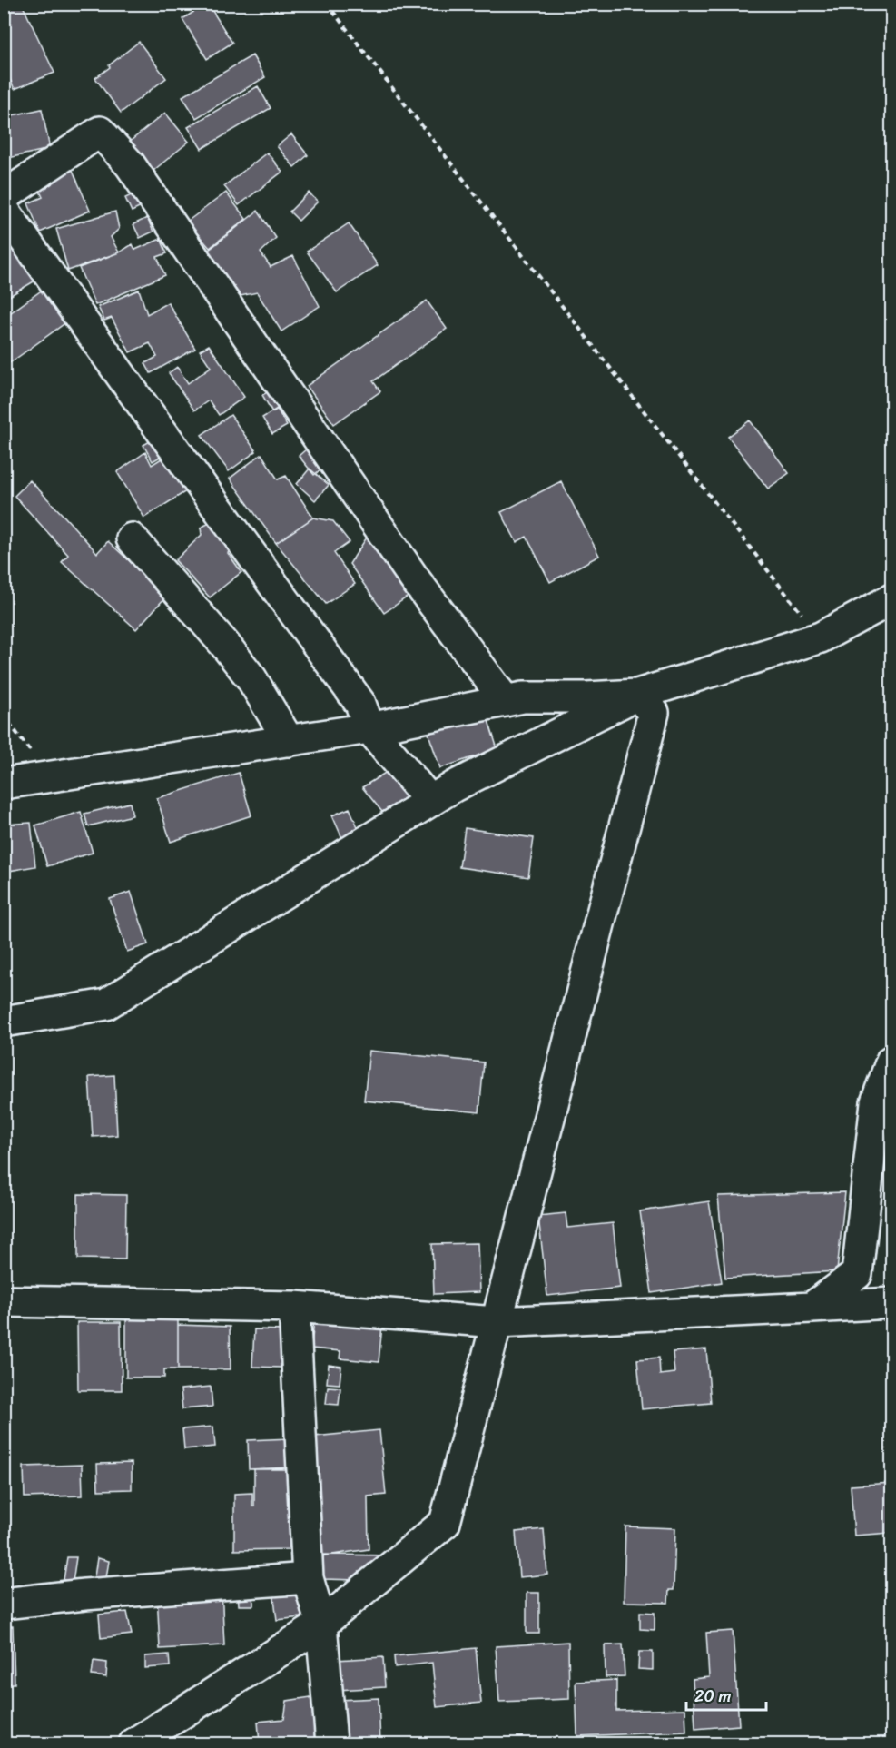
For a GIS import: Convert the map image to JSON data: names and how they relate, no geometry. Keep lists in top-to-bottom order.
{
  "scale_bar": "20 m"
}
